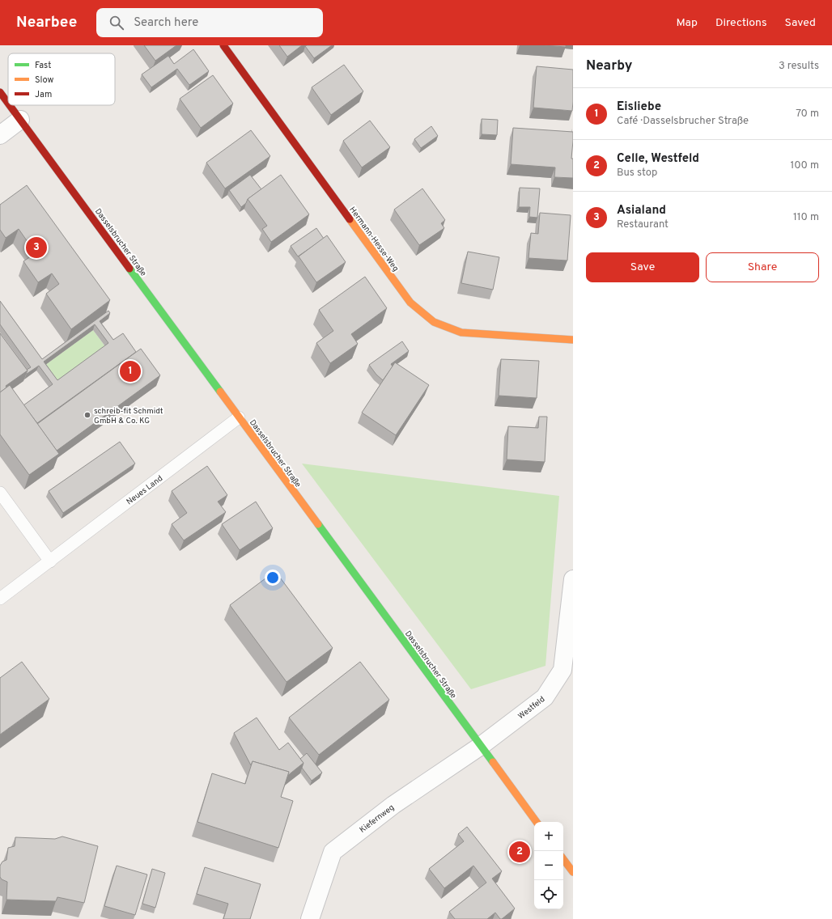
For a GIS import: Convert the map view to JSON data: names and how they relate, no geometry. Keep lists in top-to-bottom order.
{
  "streets": {
    "street": [
      "Hermann-Hesse-Weg",
      "Dasselsbrucher Straße",
      "Westfeld",
      "Kiefernweg"
    ],
    "lane": ["Neues Land"]
  },
  "crossings": [
    ["Dasselsbrucher Straße", "Neues Land"],
    ["Dasselsbrucher Straße", "Westfeld"],
    ["Dasselsbrucher Straße", "Kiefernweg"],
    ["Westfeld", "Kiefernweg"]
  ],
  "places": ["schreib-fit Schmidt GmbH & Co. KG"],
  "legend": ["Fast", "Slow", "Jam"],
  "page": {
    "header": "Nearbee",
    "search": "Search here",
    "nav": ["Map", "Directions", "Saved"],
    "heading": ["Nearby", "3 results"],
    "list": [
      {
        "mark": "1",
        "name": "Eisliebe",
        "note": "Café · Dasselsbrucher Straße",
        "value": "70 m"
      },
      {
        "mark": "2",
        "name": "Celle, Westfeld",
        "note": "Bus stop",
        "value": "100 m"
      },
      {
        "mark": "3",
        "name": "Asialand",
        "note": "Restaurant",
        "value": "110 m"
      }
    ],
    "pins": ["3", "1", "2"],
    "buttons": ["Save", "Share"],
    "map_buttons": ["+", "−"]
  }
}
